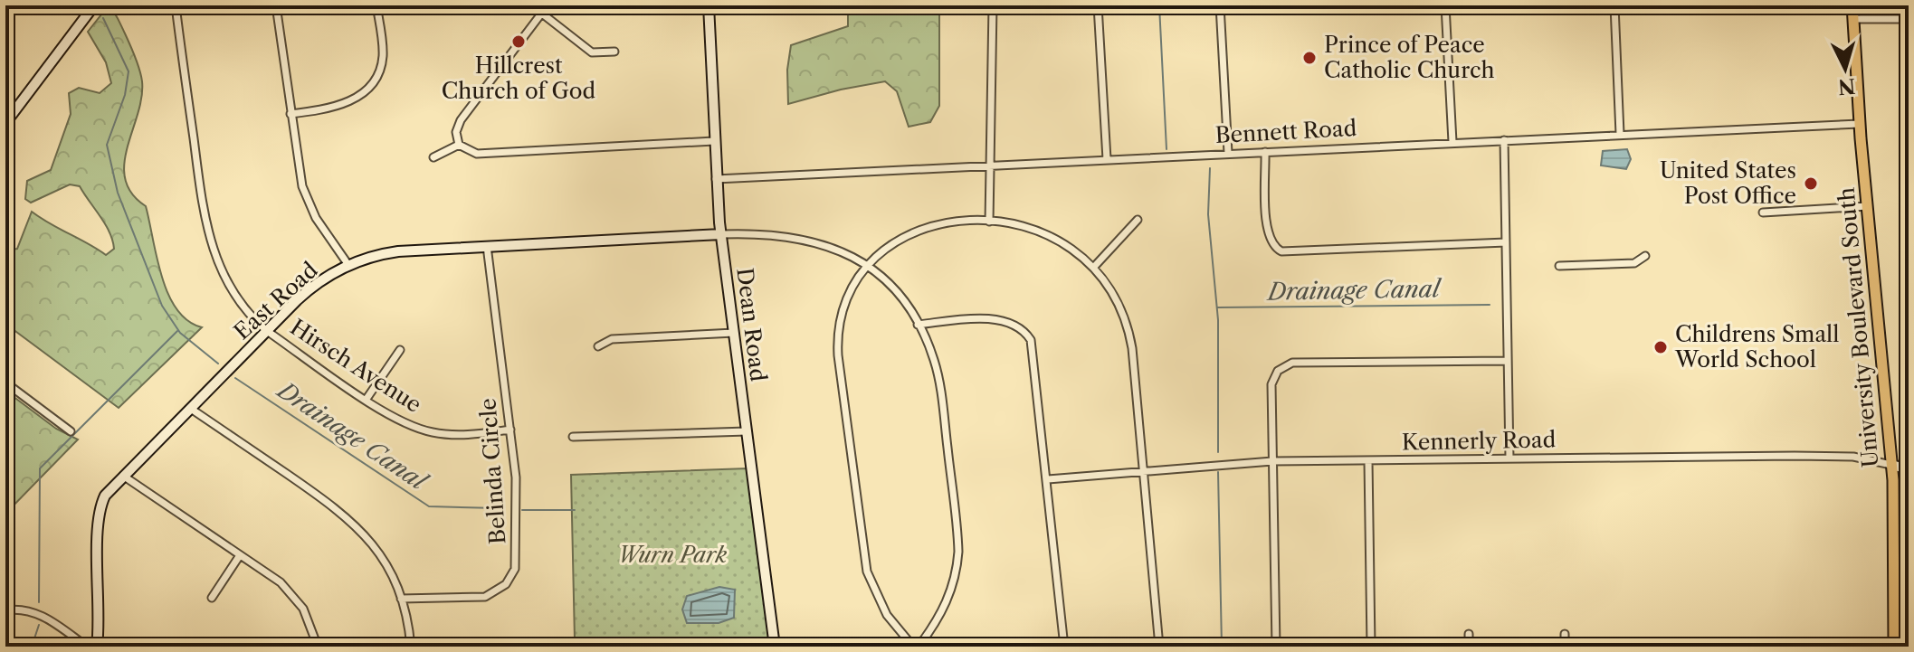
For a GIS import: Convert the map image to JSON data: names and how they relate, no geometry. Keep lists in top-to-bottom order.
{
  "streets": {
    "main road": ["University Boulevard South"],
    "street": [
      "Bennett Road",
      "East Road",
      "Dean Road",
      "Hirsch Avenue",
      "Kennerly Road",
      "Belinda Circle"
    ]
  },
  "crossings": [
    ["Bennett Road", "Dean Road"],
    ["Bennett Road", "University Boulevard South"],
    ["East Road", "Dean Road"],
    ["East Road", "Hirsch Avenue"],
    ["East Road", "Belinda Circle"],
    ["University Boulevard South", "Kennerly Road"],
    ["Hirsch Avenue", "Belinda Circle"]
  ],
  "water": ["Drainage Canal"],
  "parks": ["Wurn Park"],
  "places": [
    "Hillcrest Church of God",
    "Prince of Peace Catholic Church",
    "United States Post Office",
    "Childrens Small World School"
  ],
  "north": "bottom"
}
